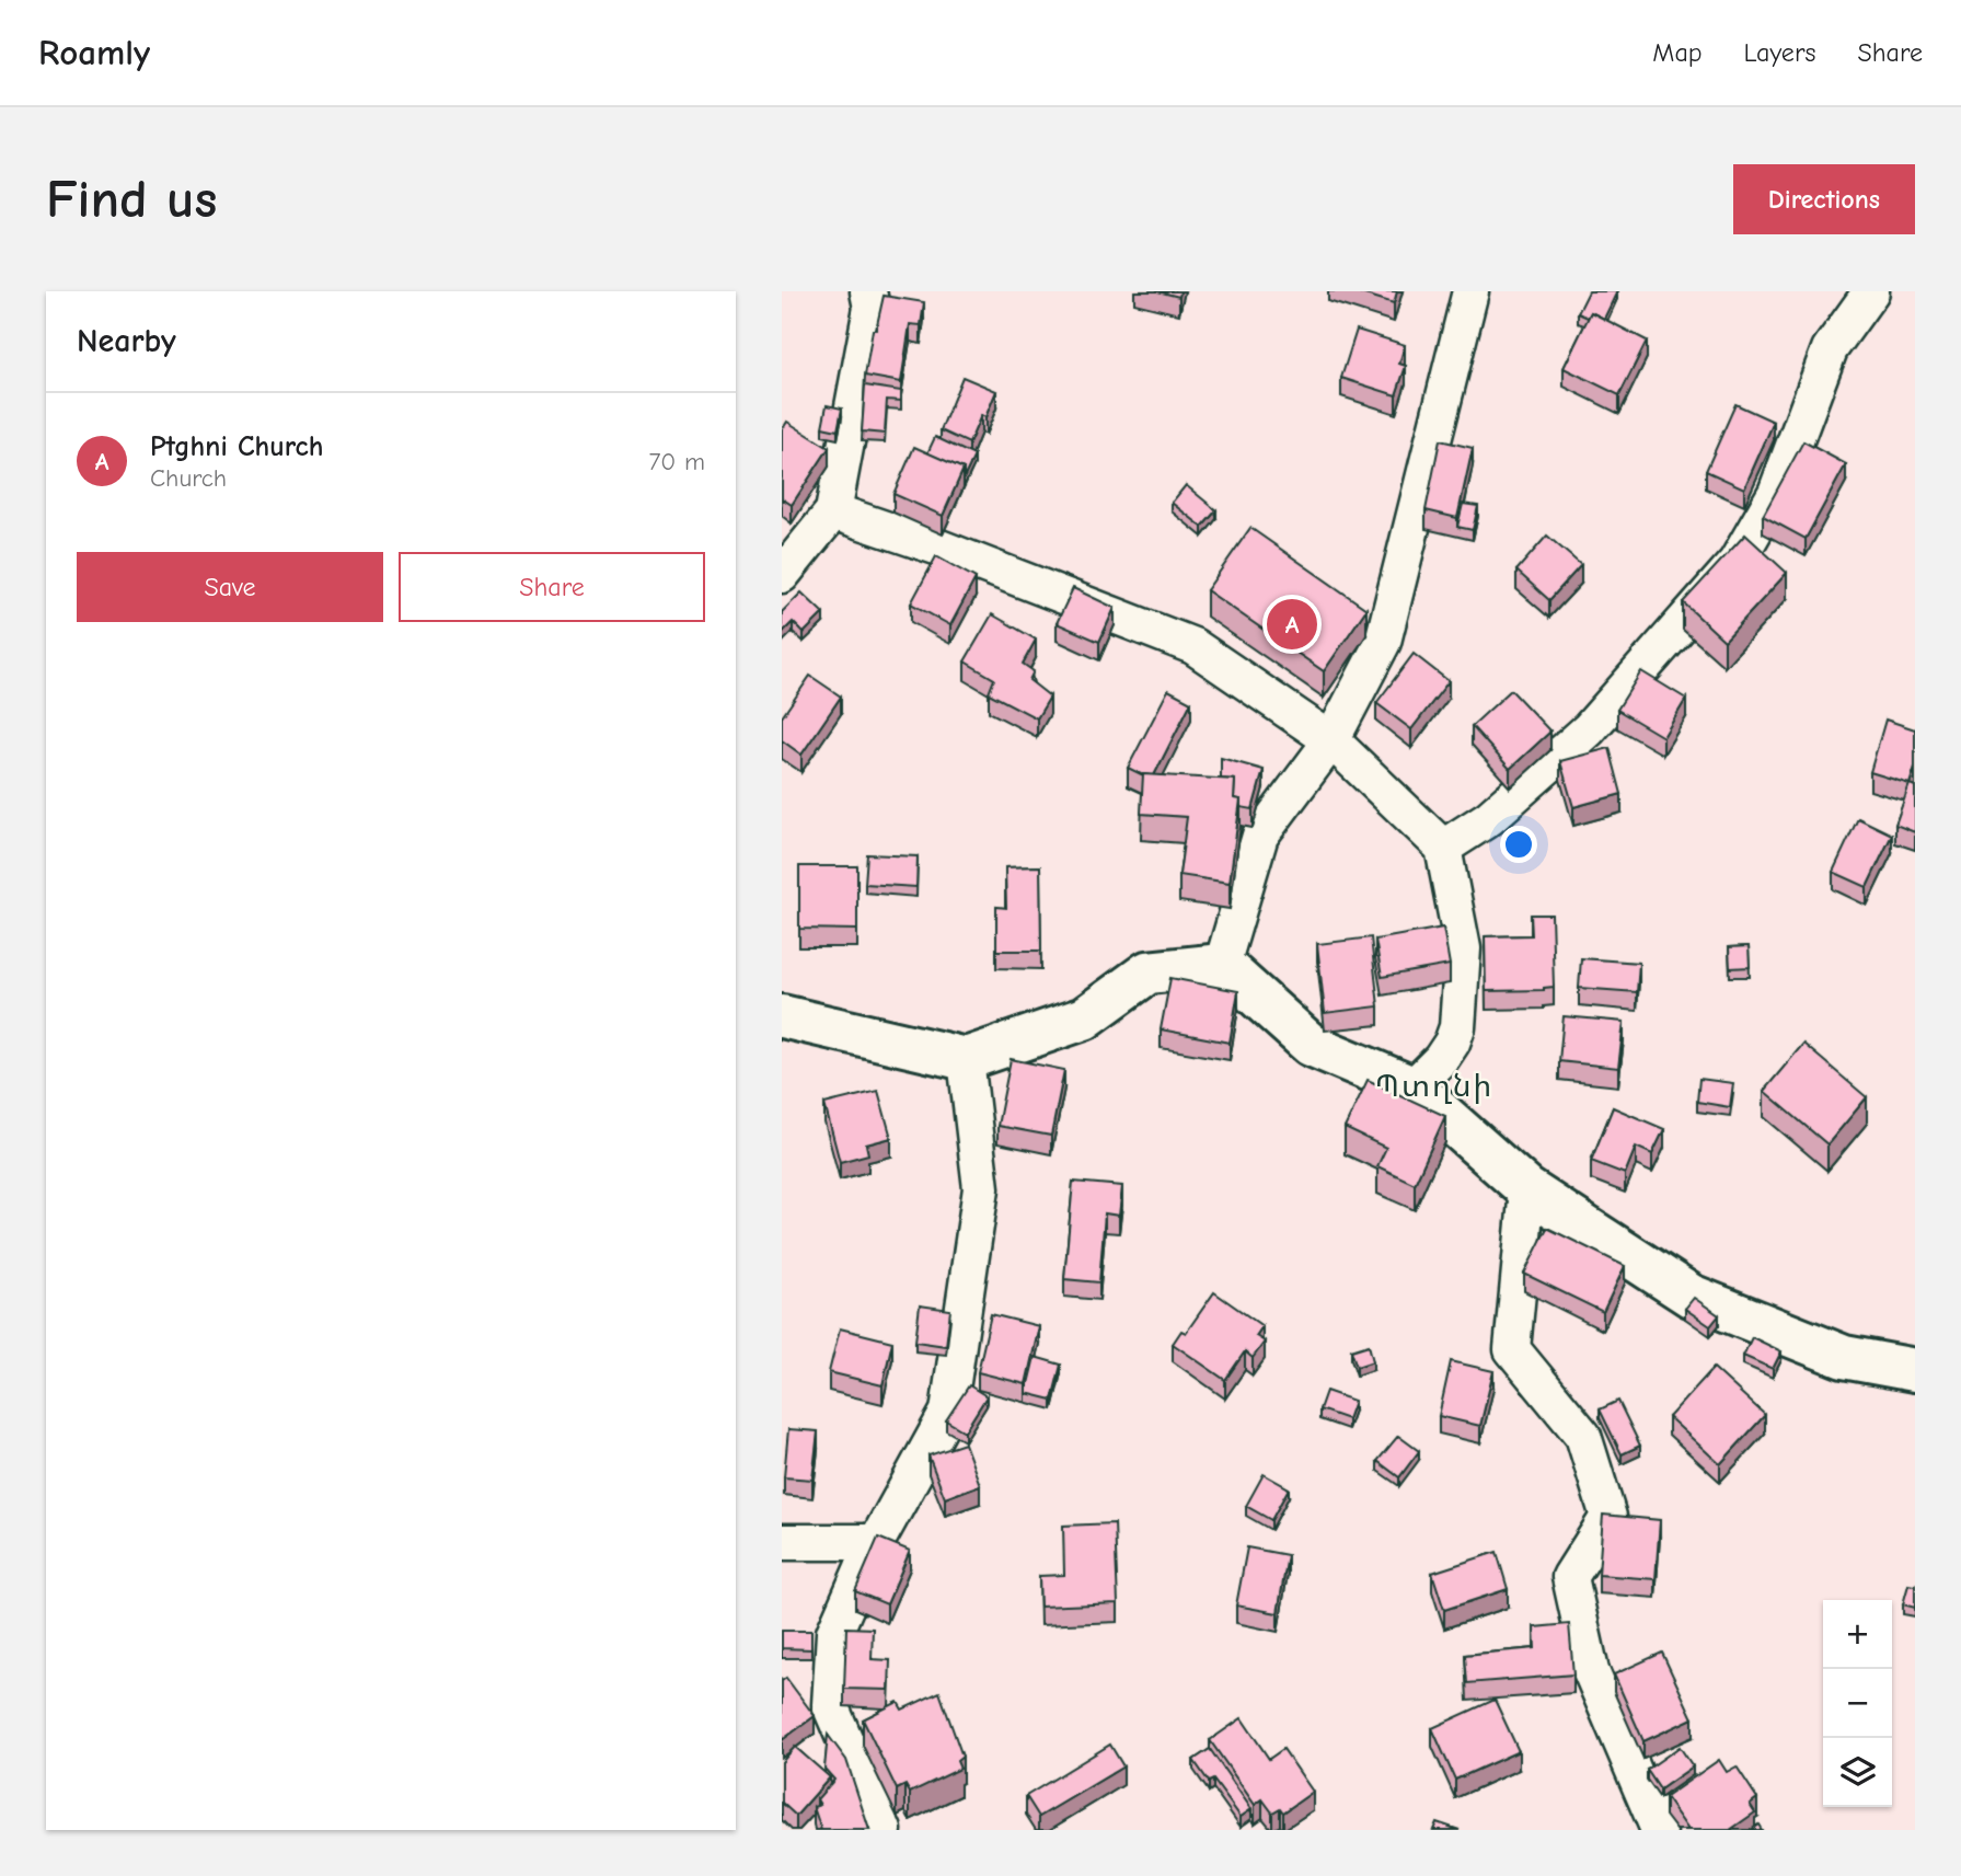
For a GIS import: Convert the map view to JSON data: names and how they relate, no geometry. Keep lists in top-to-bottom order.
{
  "districts": ["Պտղնի"],
  "page": {
    "header": "Roamly",
    "nav": ["Map", "Layers", "Share"],
    "buttons": [
      "Directions",
      ["Save", "Share"]
    ],
    "title": "Find us",
    "heading": "Nearby",
    "list": [
      {
        "mark": "A",
        "name": "Ptghni Church",
        "note": "Church",
        "value": "70 m"
      }
    ],
    "pins": "A",
    "map_buttons": ["+", "−"]
  }
}
